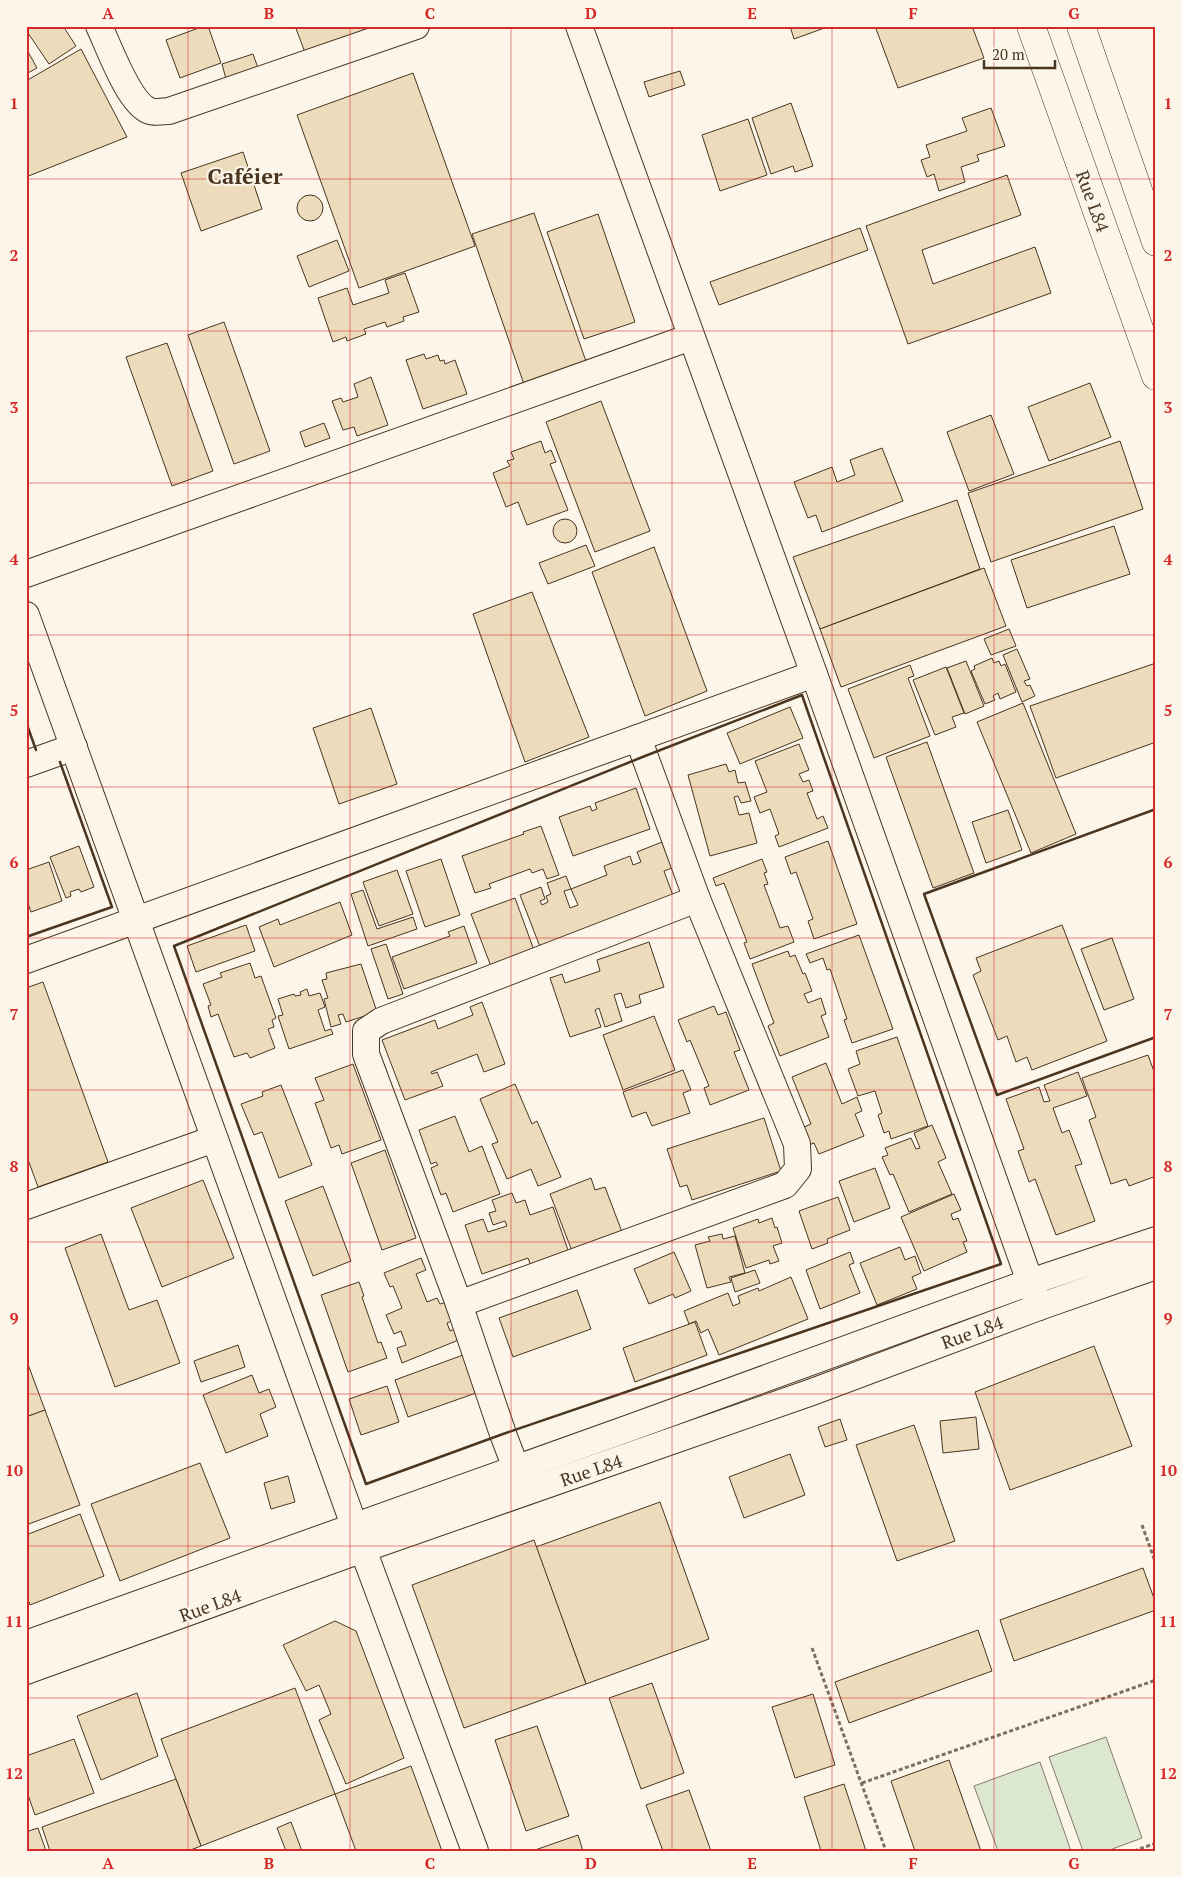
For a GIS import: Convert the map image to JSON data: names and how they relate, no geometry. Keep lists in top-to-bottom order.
{
  "streets": {
    "main road": ["Rue L84"]
  },
  "districts": ["Caféier"],
  "scale_bar": "20 m",
  "grid": {
    "columns": [
      "A",
      "B",
      "C",
      "D",
      "E",
      "F",
      "G"
    ],
    "rows": [
      "1",
      "2",
      "3",
      "4",
      "5",
      "6",
      "7",
      "8",
      "9",
      "10",
      "11",
      "12"
    ]
  }
}
